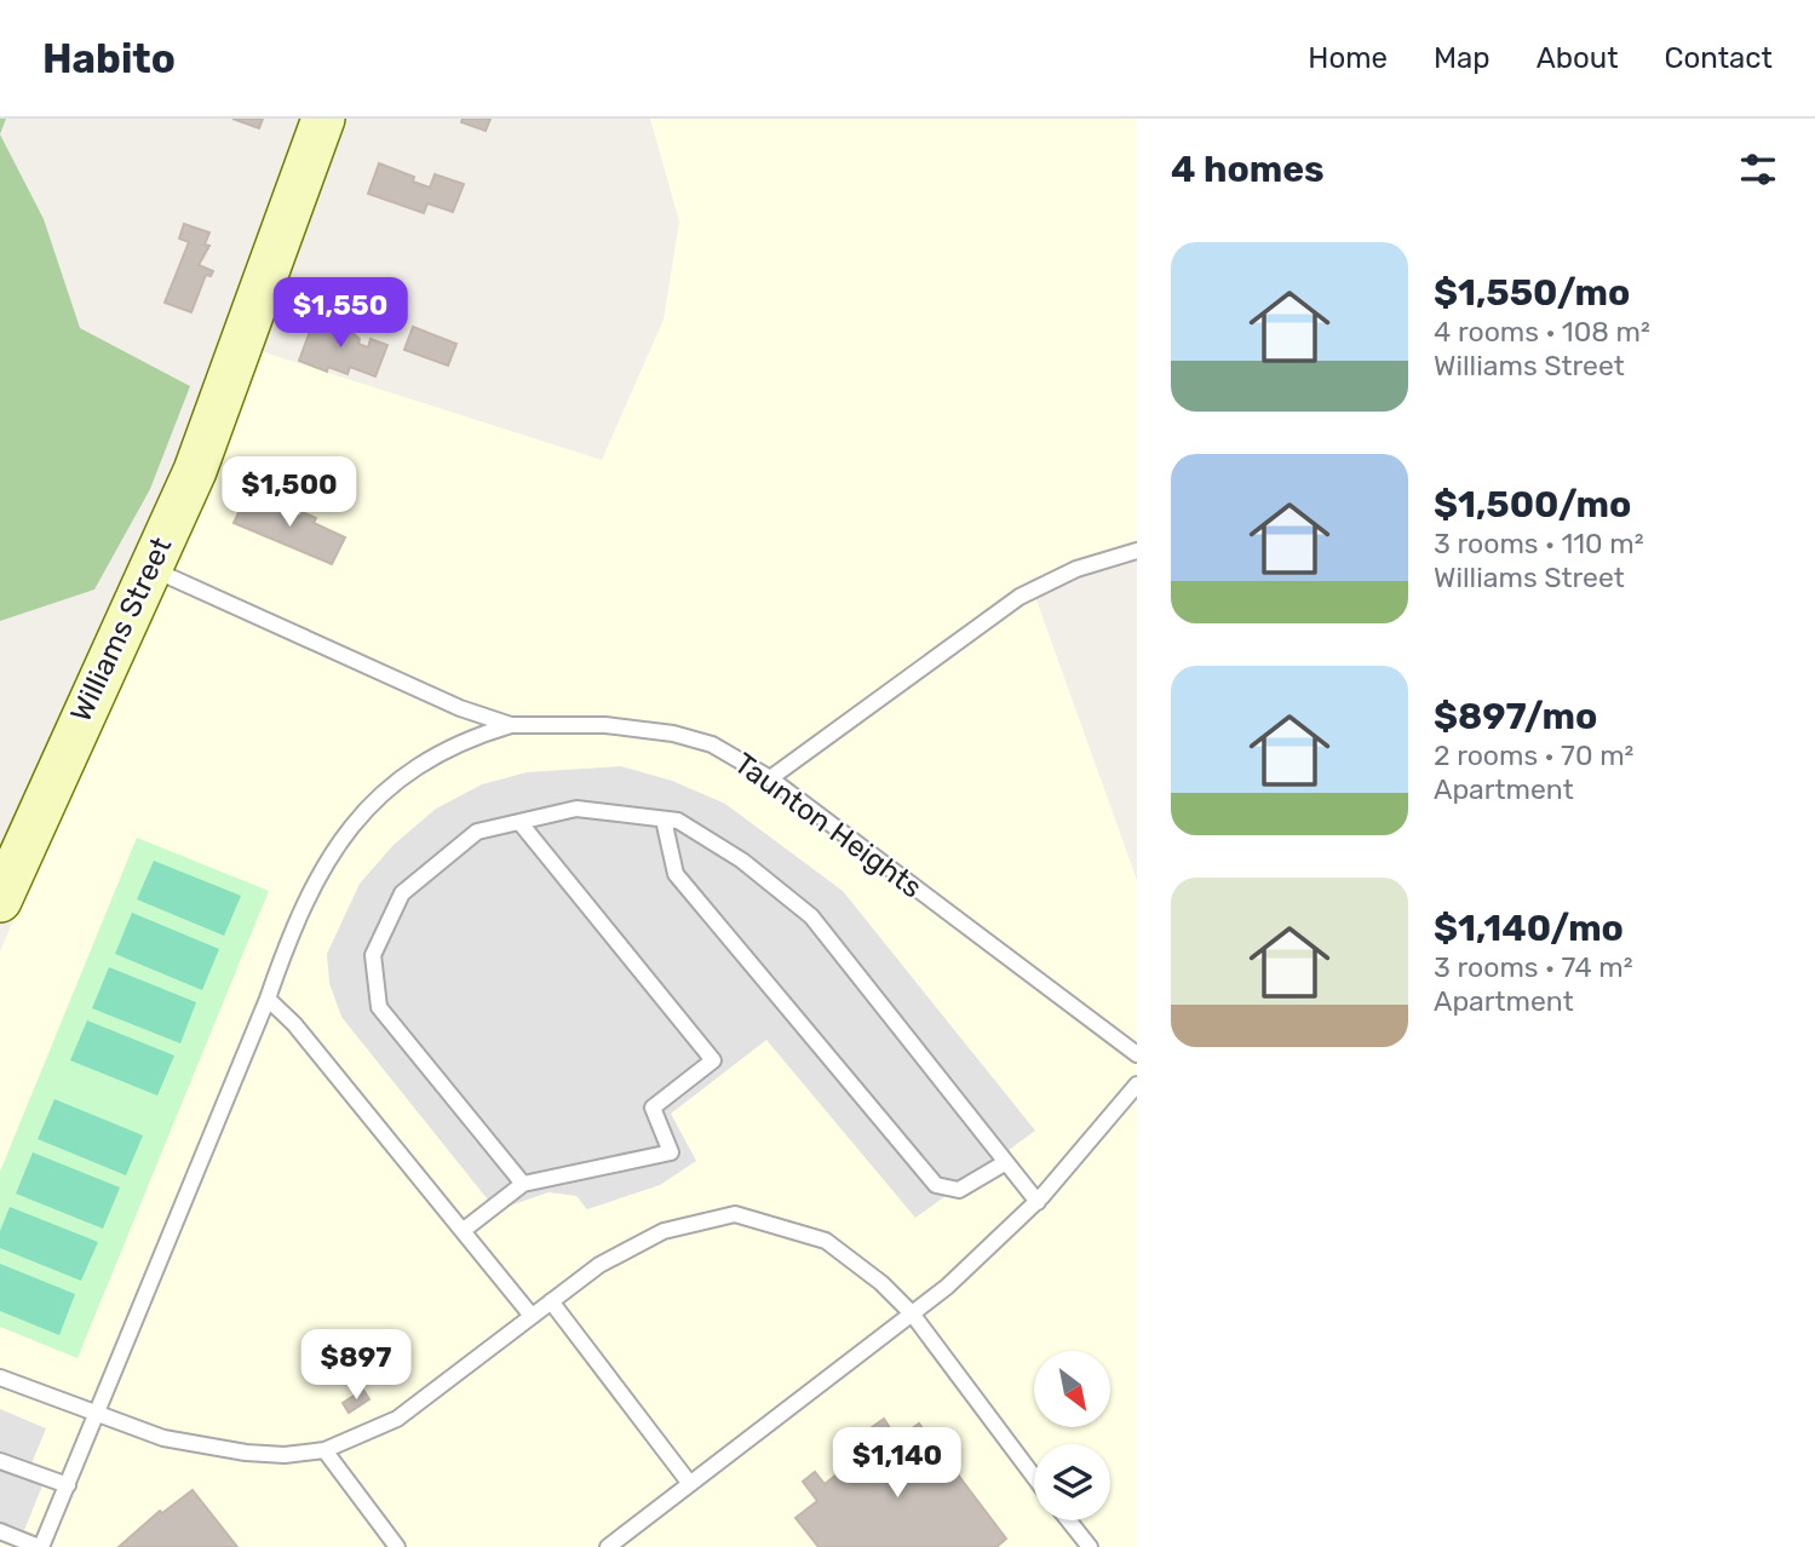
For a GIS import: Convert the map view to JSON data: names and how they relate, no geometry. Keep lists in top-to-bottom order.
{
  "streets": {
    "street": ["Williams Street"],
    "lane": ["Taunton Heights"]
  },
  "crossings": [
    ["Williams Street", "Taunton Heights"]
  ],
  "north": "bottom right",
  "page": {
    "header": "Habito",
    "nav": [
      "Home",
      "Map",
      "About",
      "Contact"
    ],
    "heading": "4 homes",
    "list": [
      {
        "name": "$1,550/mo",
        "note": "4 rooms · 108 m² · Williams Street"
      },
      {
        "name": "$1,500/mo",
        "note": "3 rooms · 110 m² · Williams Street"
      },
      {
        "name": "$897/mo",
        "note": "2 rooms · 70 m² · Apartment"
      },
      {
        "name": "$1,140/mo",
        "note": "3 rooms · 74 m² · Apartment"
      }
    ],
    "price": [
      "$1,550",
      "$1,500",
      "$897",
      "$1,140"
    ]
  }
}
